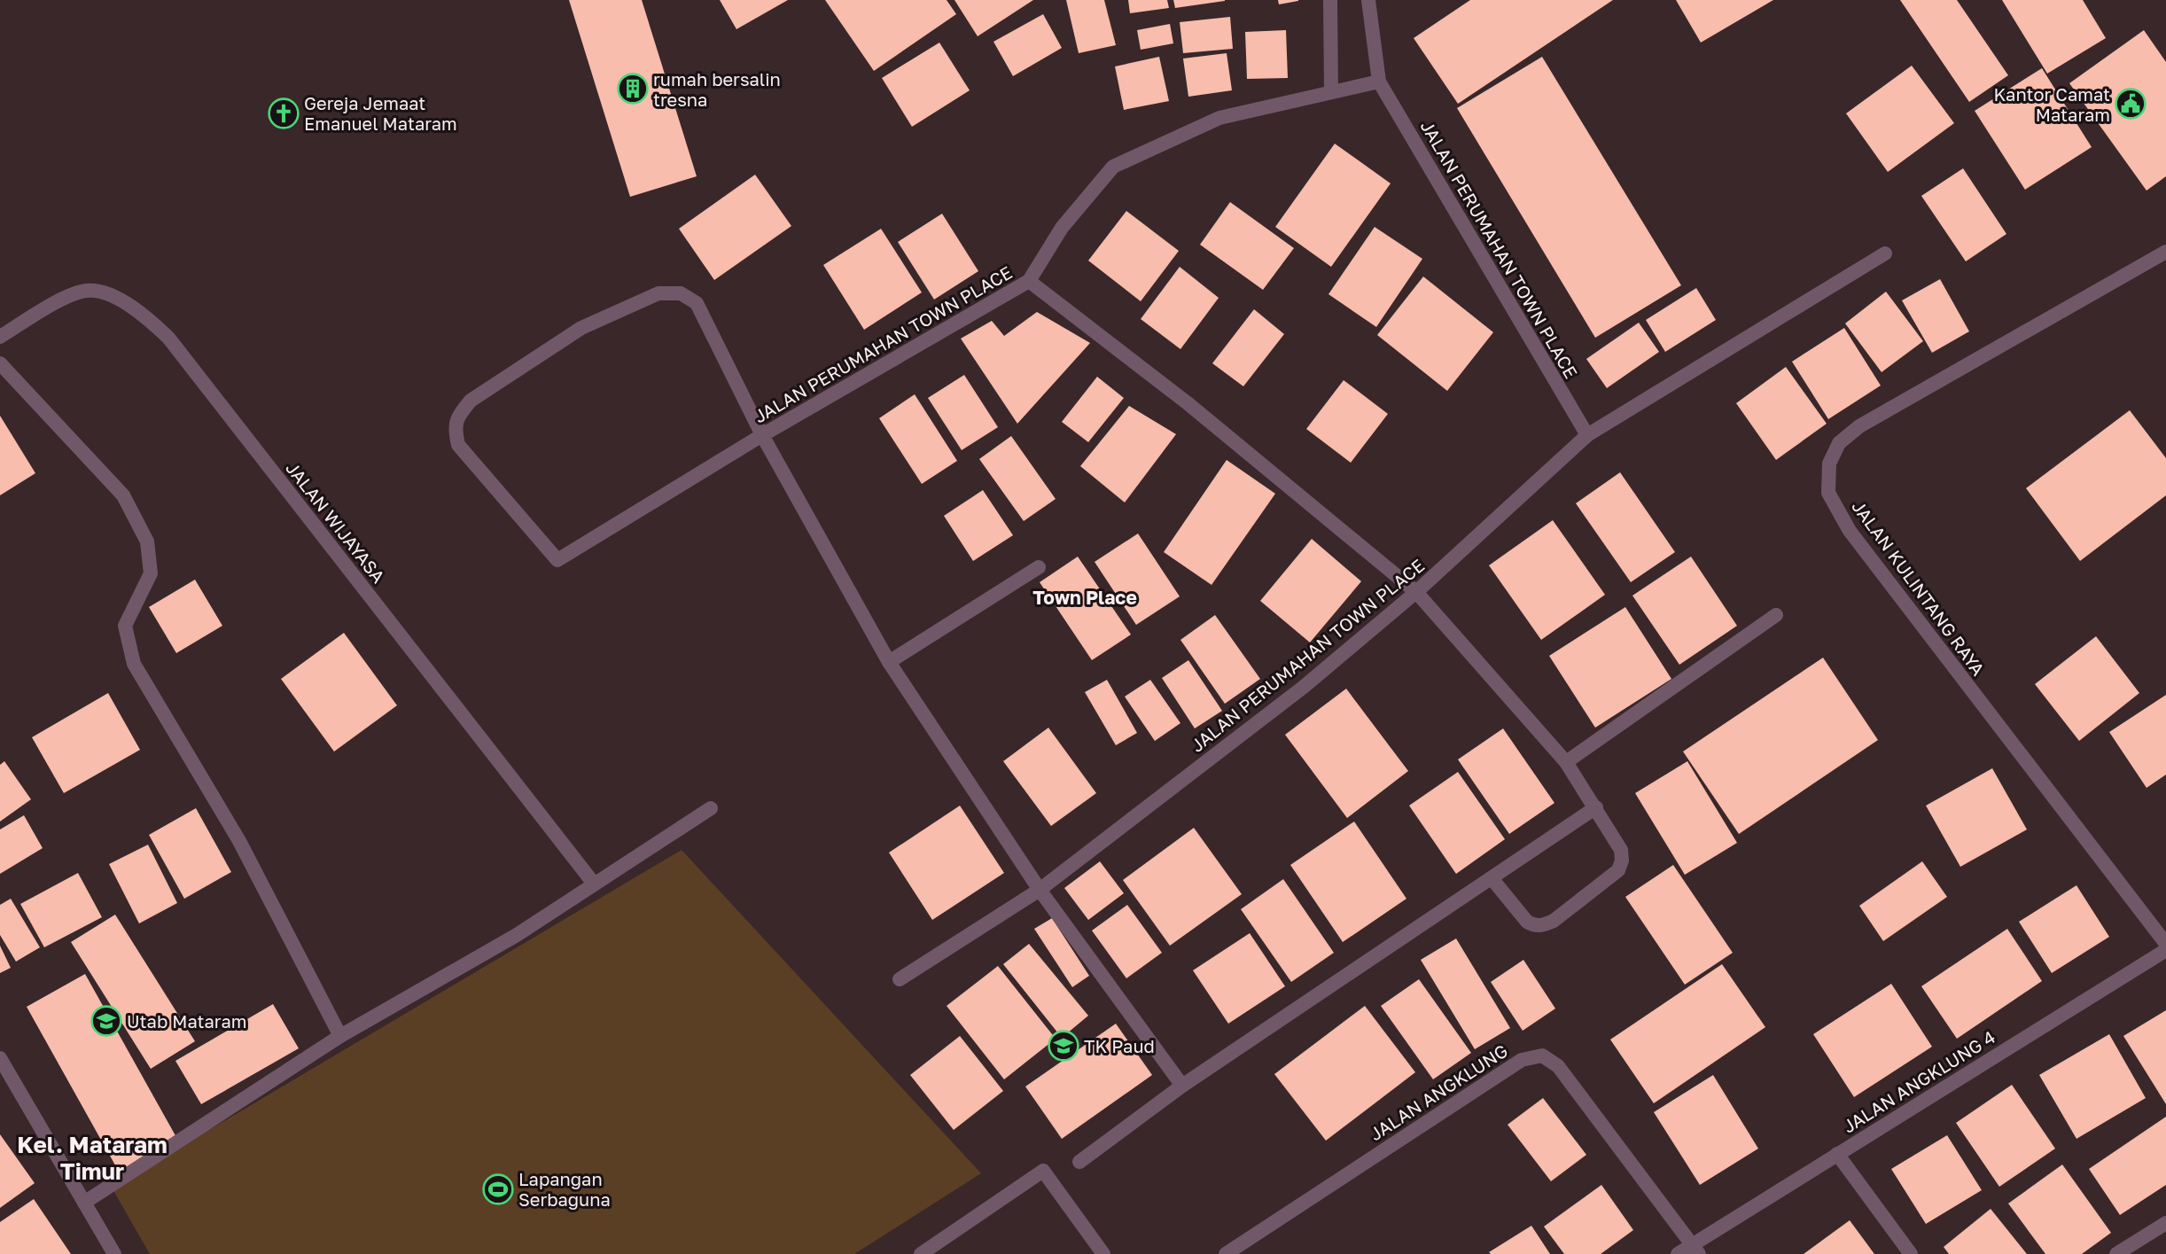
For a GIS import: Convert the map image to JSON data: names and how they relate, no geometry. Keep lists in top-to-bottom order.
{
  "streets": {
    "street": [
      "JALAN PERUMAHAN TOWN PLACE",
      "JALAN WIJAYASA",
      "JALAN KULINTANG RAYA",
      "JALAN ANGKLUNG 4",
      "JALAN ANGKLUNG"
    ]
  },
  "crossings": [
    ["JALAN ANGKLUNG 4", "JALAN ANGKLUNG"]
  ],
  "districts": ["Town Place", "Kel. Mataram Timur"],
  "places": {
    "building": ["rumah bersalin tresna"],
    "public building": ["Kantor Camat Mataram"],
    "church": ["Gereja Jemaat Emanuel Mataram"],
    "school or university": ["Utab Mataram", "TK Paud"],
    "sports": ["Lapangan Serbaguna"]
  }
}
